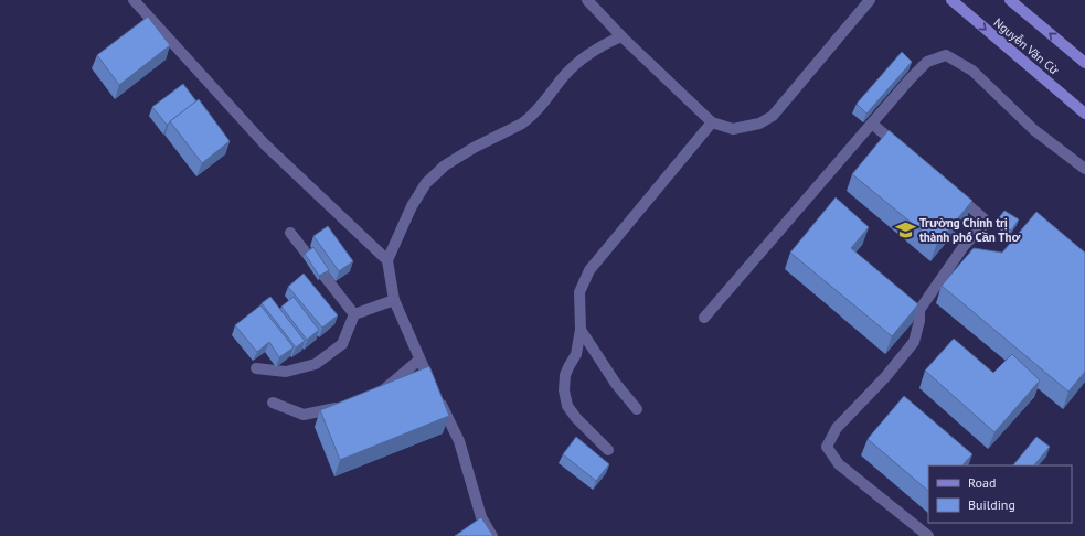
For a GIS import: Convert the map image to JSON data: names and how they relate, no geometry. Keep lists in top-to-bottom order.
{
  "streets": {
    "main road": ["Nguyễn Văn Cừ"]
  },
  "places": {
    "school or university": ["Trường Chính trị thành phố Cần Thơ"]
  },
  "legend": ["Road", "Building"]
}
